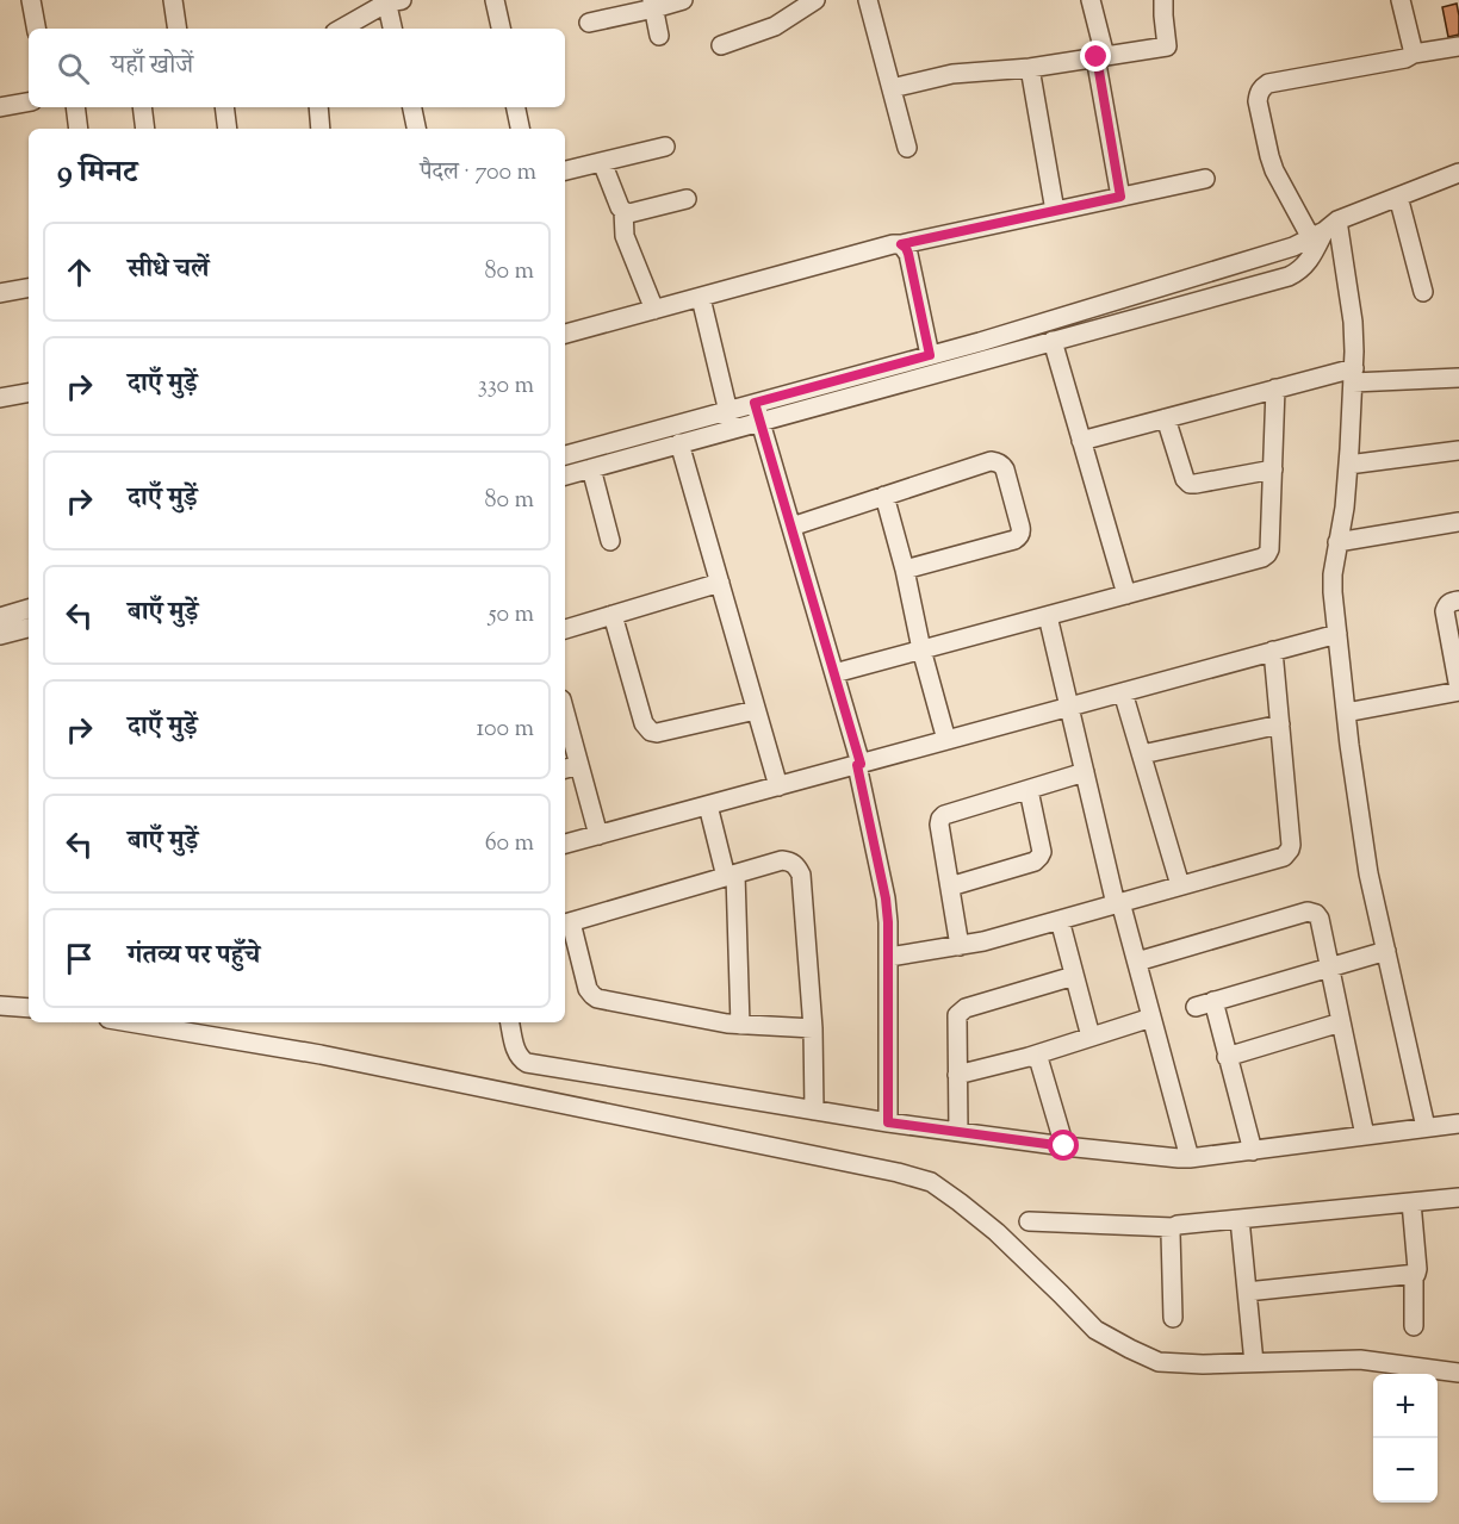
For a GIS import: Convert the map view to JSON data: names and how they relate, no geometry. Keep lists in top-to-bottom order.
{
  "page": {
    "search": "यहाँ खोजें",
    "heading": ["9 मिनट", "पैदल · 700 m"],
    "list": [
      ["सीधे चलें", "80 m"],
      ["दाएँ मुड़ें", "330 m"],
      ["दाएँ मुड़ें", "80 m"],
      ["बाएँ मुड़ें", "50 m"],
      ["दाएँ मुड़ें", "100 m"],
      ["बाएँ मुड़ें", "60 m"],
      "गंतव्य पर पहुँचे"
    ],
    "map_buttons": ["+", "−"]
  }
}
